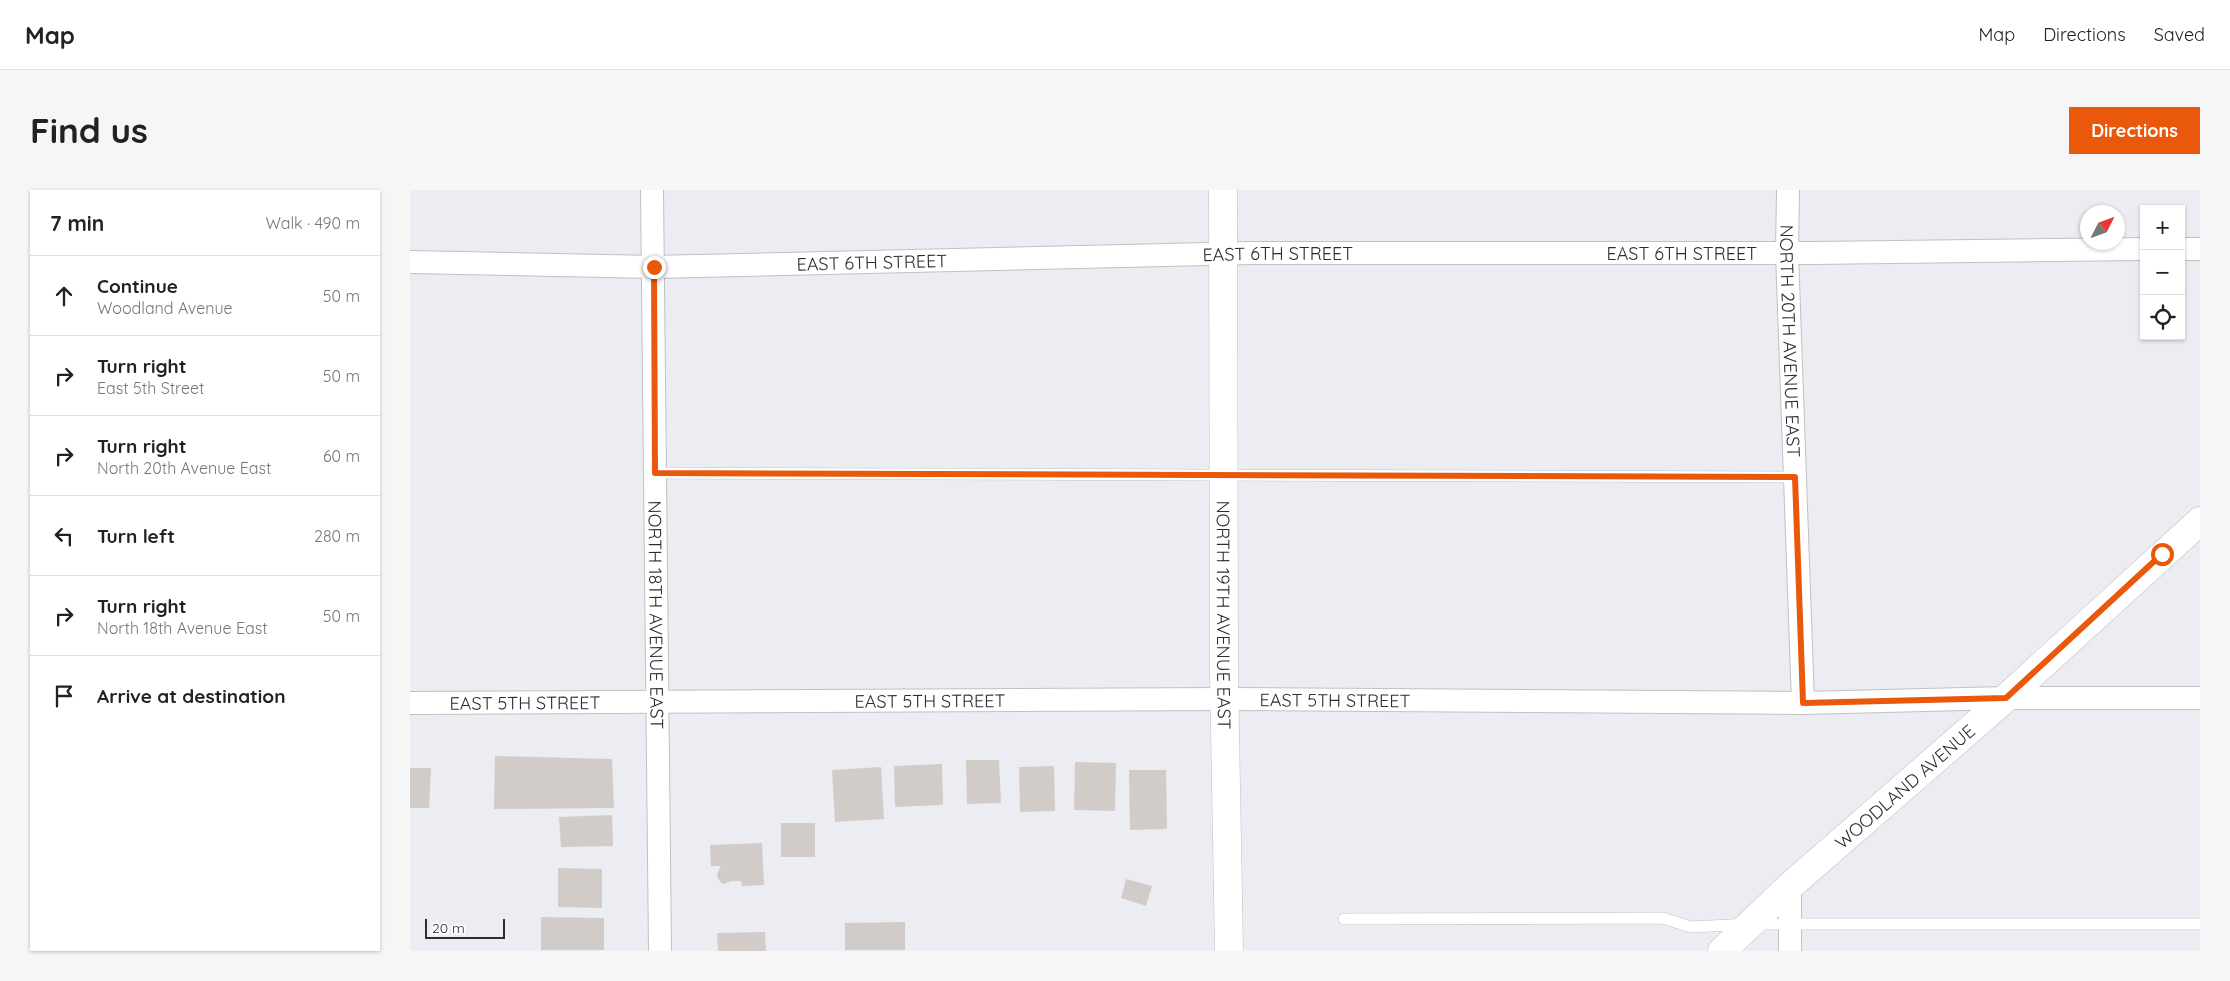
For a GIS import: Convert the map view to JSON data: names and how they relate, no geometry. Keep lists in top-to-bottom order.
{
  "streets": {
    "street": [
      "EAST 6TH STREET",
      "NORTH 20TH AVENUE EAST",
      "NORTH 18TH AVENUE EAST",
      "NORTH 19TH AVENUE EAST",
      "EAST 5TH STREET",
      "WOODLAND AVENUE"
    ]
  },
  "crossings": [
    ["EAST 6TH STREET", "NORTH 20TH AVENUE EAST"],
    ["EAST 6TH STREET", "NORTH 18TH AVENUE EAST"],
    ["EAST 6TH STREET", "NORTH 19TH AVENUE EAST"],
    ["NORTH 20TH AVENUE EAST", "EAST 5TH STREET"],
    ["NORTH 18TH AVENUE EAST", "EAST 5TH STREET"],
    ["NORTH 19TH AVENUE EAST", "EAST 5TH STREET"],
    ["EAST 5TH STREET", "WOODLAND AVENUE"]
  ],
  "scale_bar": "20 m",
  "north": "top right",
  "page": {
    "header": "Map",
    "nav": ["Map", "Directions", "Saved"],
    "buttons": "Directions",
    "title": "Find us",
    "heading": ["7 min", "Walk · 490 m"],
    "map_buttons": ["+", "−"],
    "list": [
      ["Continue", "Woodland Avenue", "50 m"],
      ["Turn right", "East 5th Street", "50 m"],
      ["Turn right", "North 20th Avenue East", "60 m"],
      ["Turn left", "280 m"],
      ["Turn right", "North 18th Avenue East", "50 m"],
      "Arrive at destination"
    ],
    "scale": "20 m"
  }
}
